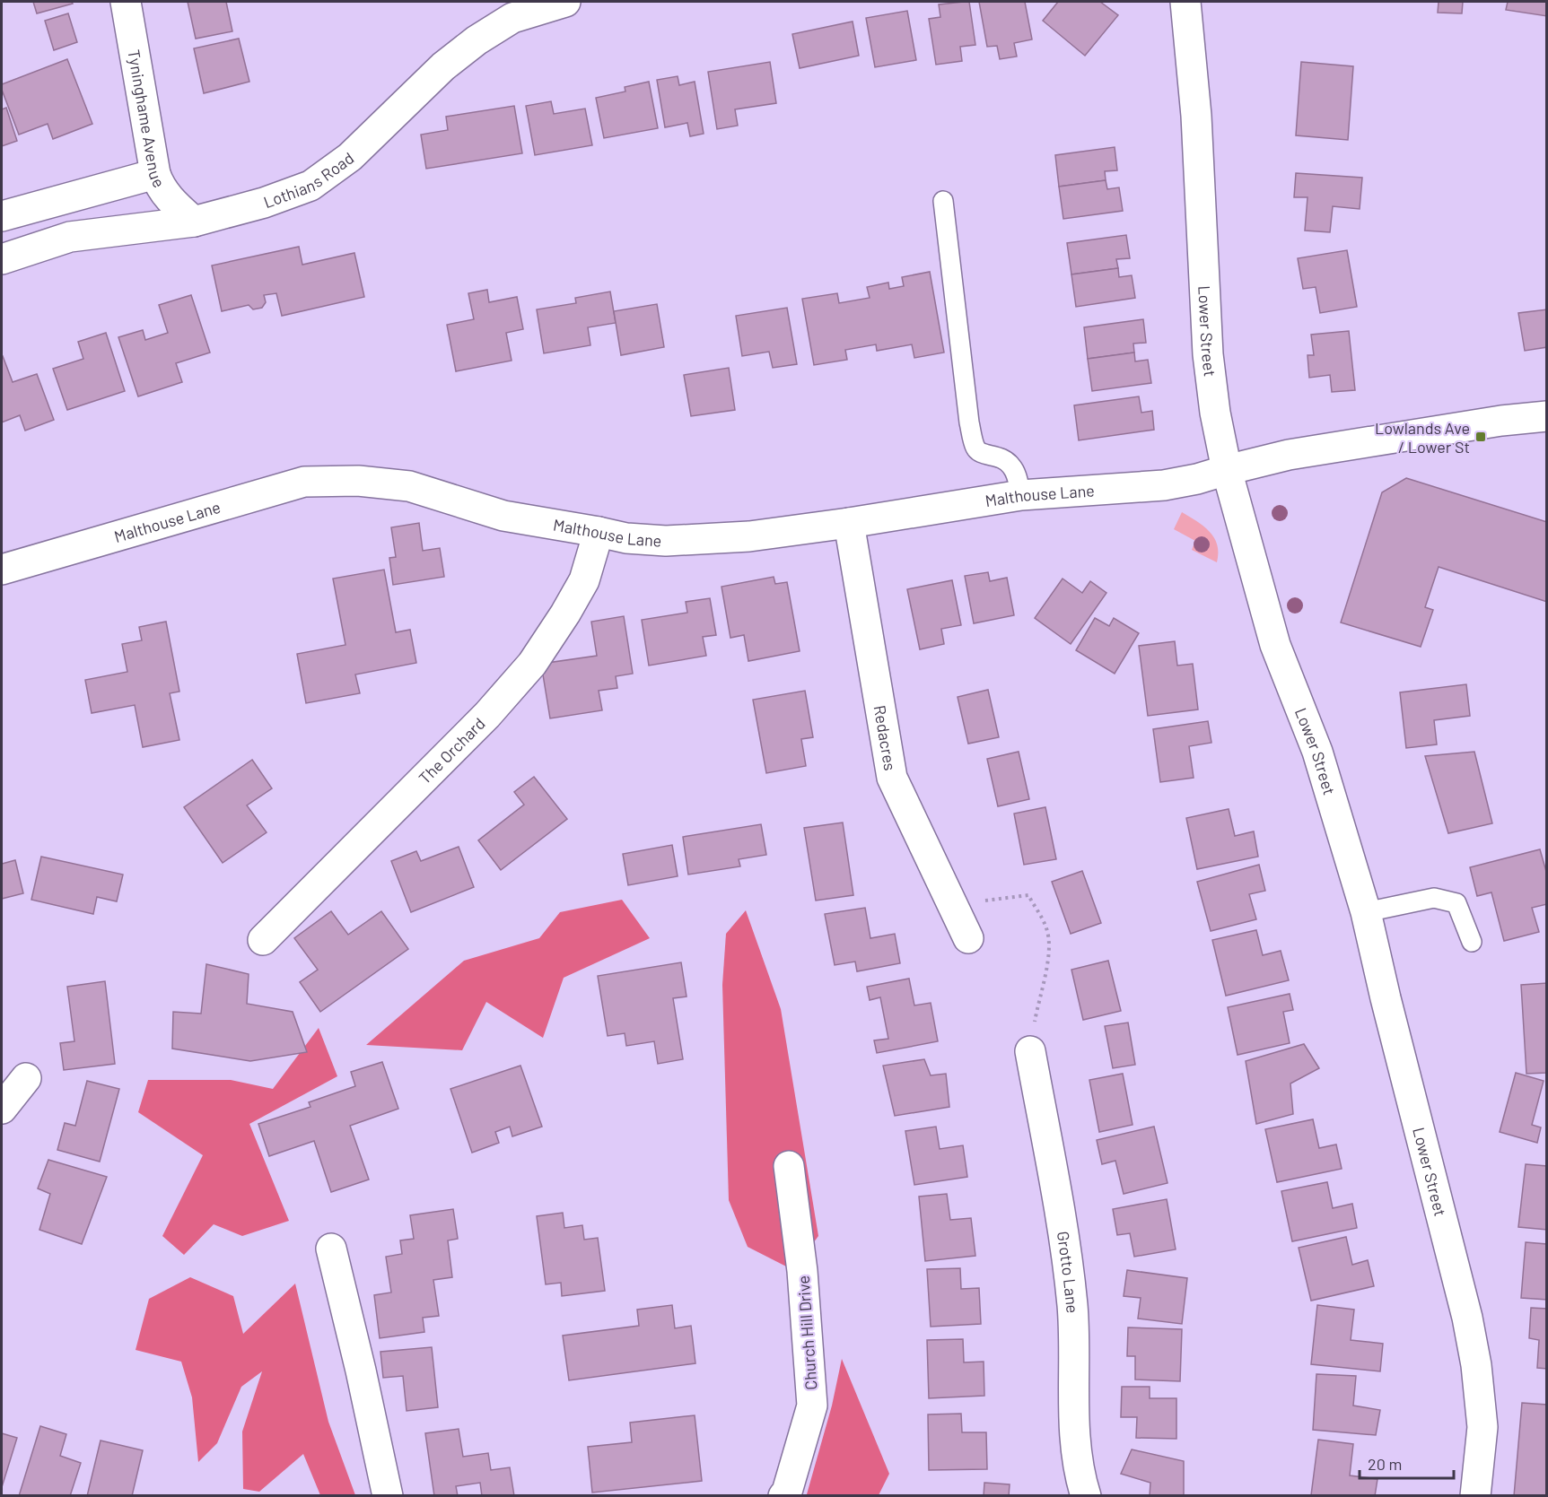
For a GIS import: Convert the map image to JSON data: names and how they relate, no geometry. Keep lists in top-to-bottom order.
{
  "streets": {
    "street": [
      "Tyninghame Avenue",
      "Lothians Road",
      "Lower Street",
      "Malthouse Lane",
      "Redacres",
      "The Orchard",
      "Grotto Lane",
      "Church Hill Drive"
    ]
  },
  "crossings": [
    ["Tyninghame Avenue", "Lothians Road"],
    ["Lower Street", "Malthouse Lane"],
    ["Malthouse Lane", "Redacres"],
    ["Malthouse Lane", "The Orchard"]
  ],
  "places": {
    "transit": ["Lowlands Ave / Lower St"]
  },
  "scale_bar": "20 m"
}
